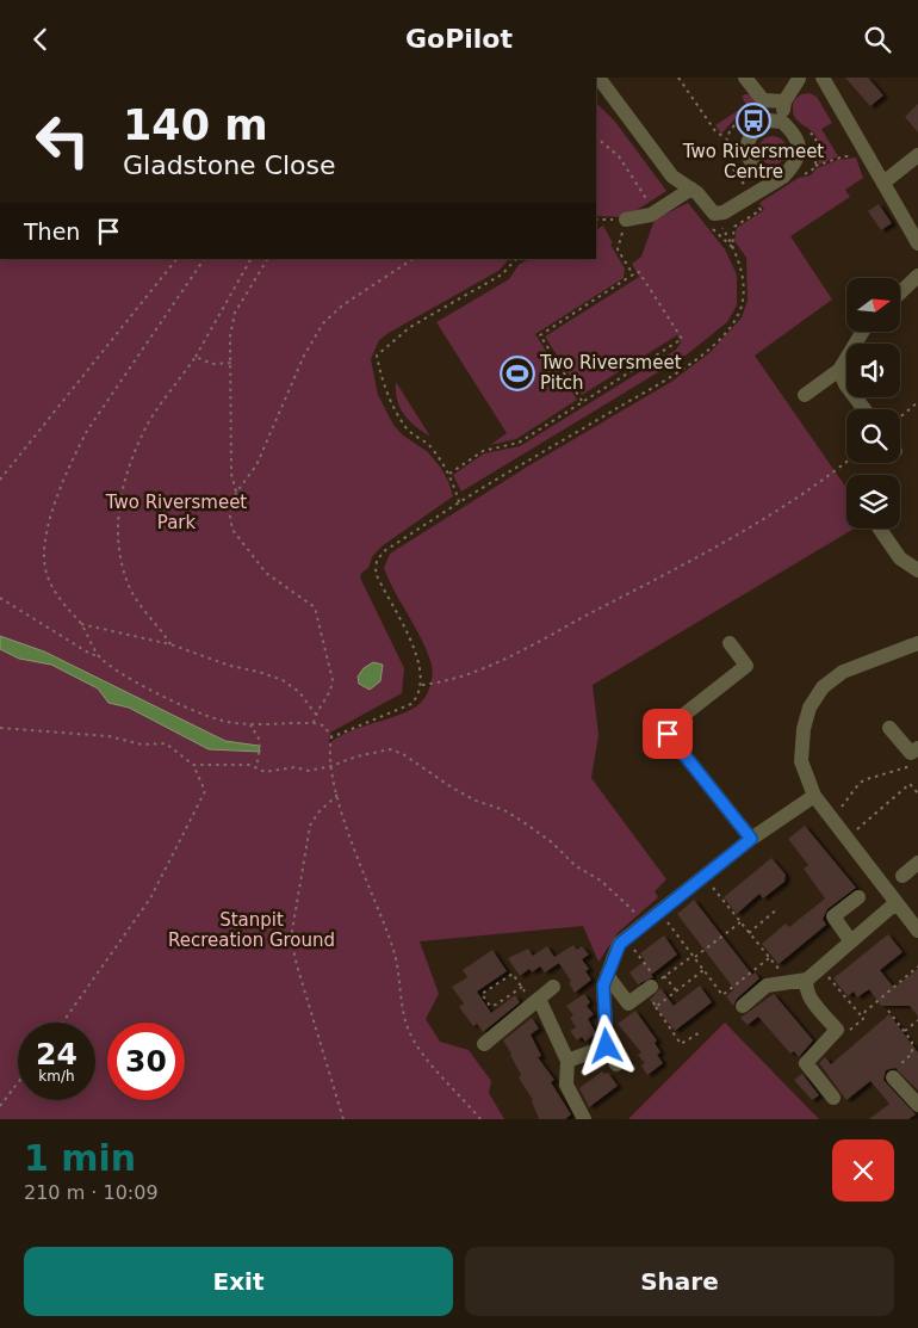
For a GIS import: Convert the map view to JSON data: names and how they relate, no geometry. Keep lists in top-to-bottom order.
{
  "parks": ["Two Riversmeet Park", "Stanpit Recreation Ground"],
  "places": {
    "bus stop": ["Two Riversmeet Centre"],
    "sports": ["Two Riversmeet Pitch"]
  },
  "north": "right",
  "page": {
    "header": "GoPilot",
    "turn": ["140 m", "Gladstone Close"],
    "then": "Then",
    "speed": "24 km/h",
    "limit": "30",
    "heading": ["1 min", "210 m · 10:09"],
    "buttons": ["Exit", "Share"]
  }
}
